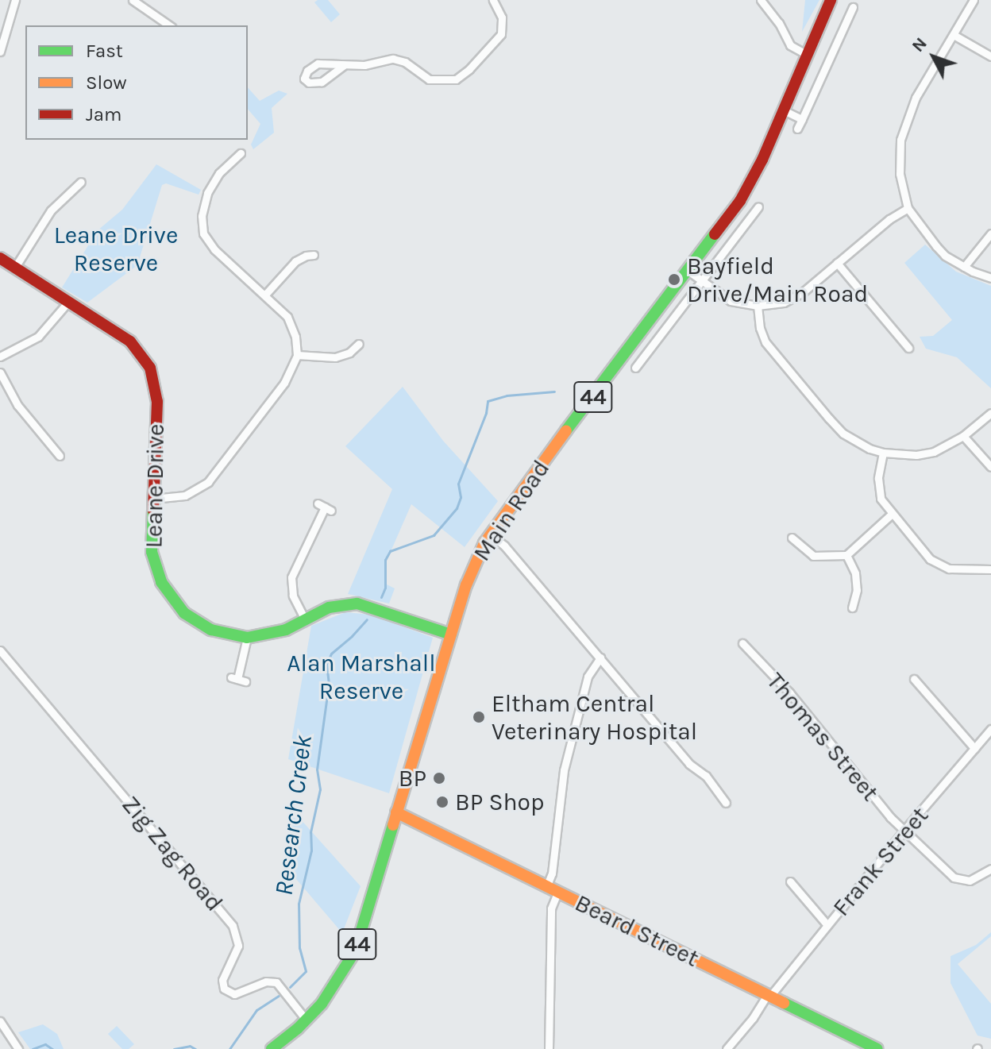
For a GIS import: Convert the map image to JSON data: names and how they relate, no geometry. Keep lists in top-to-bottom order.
{
  "streets": {
    "street": [
      "44",
      "Leane Drive",
      "Main Road",
      "Thomas Street",
      "Zig Zag Road",
      "Frank Street",
      "Beard Street"
    ]
  },
  "crossings": [
    ["Leane Drive", "Main Road"],
    ["Main Road", "Zig Zag Road"],
    ["Main Road", "Beard Street"],
    ["Thomas Street", "Frank Street"],
    ["Frank Street", "Beard Street"]
  ],
  "water": ["Research Creek"],
  "parks": ["Leane Drive Reserve", "Alan Marshall Reserve"],
  "places": [
    "Bayfield Drive/Main Road",
    "Eltham Central Veterinary Hospital",
    "BP",
    "BP Shop"
  ],
  "legend": ["Fast", "Slow", "Jam"],
  "north": "top left"
}
